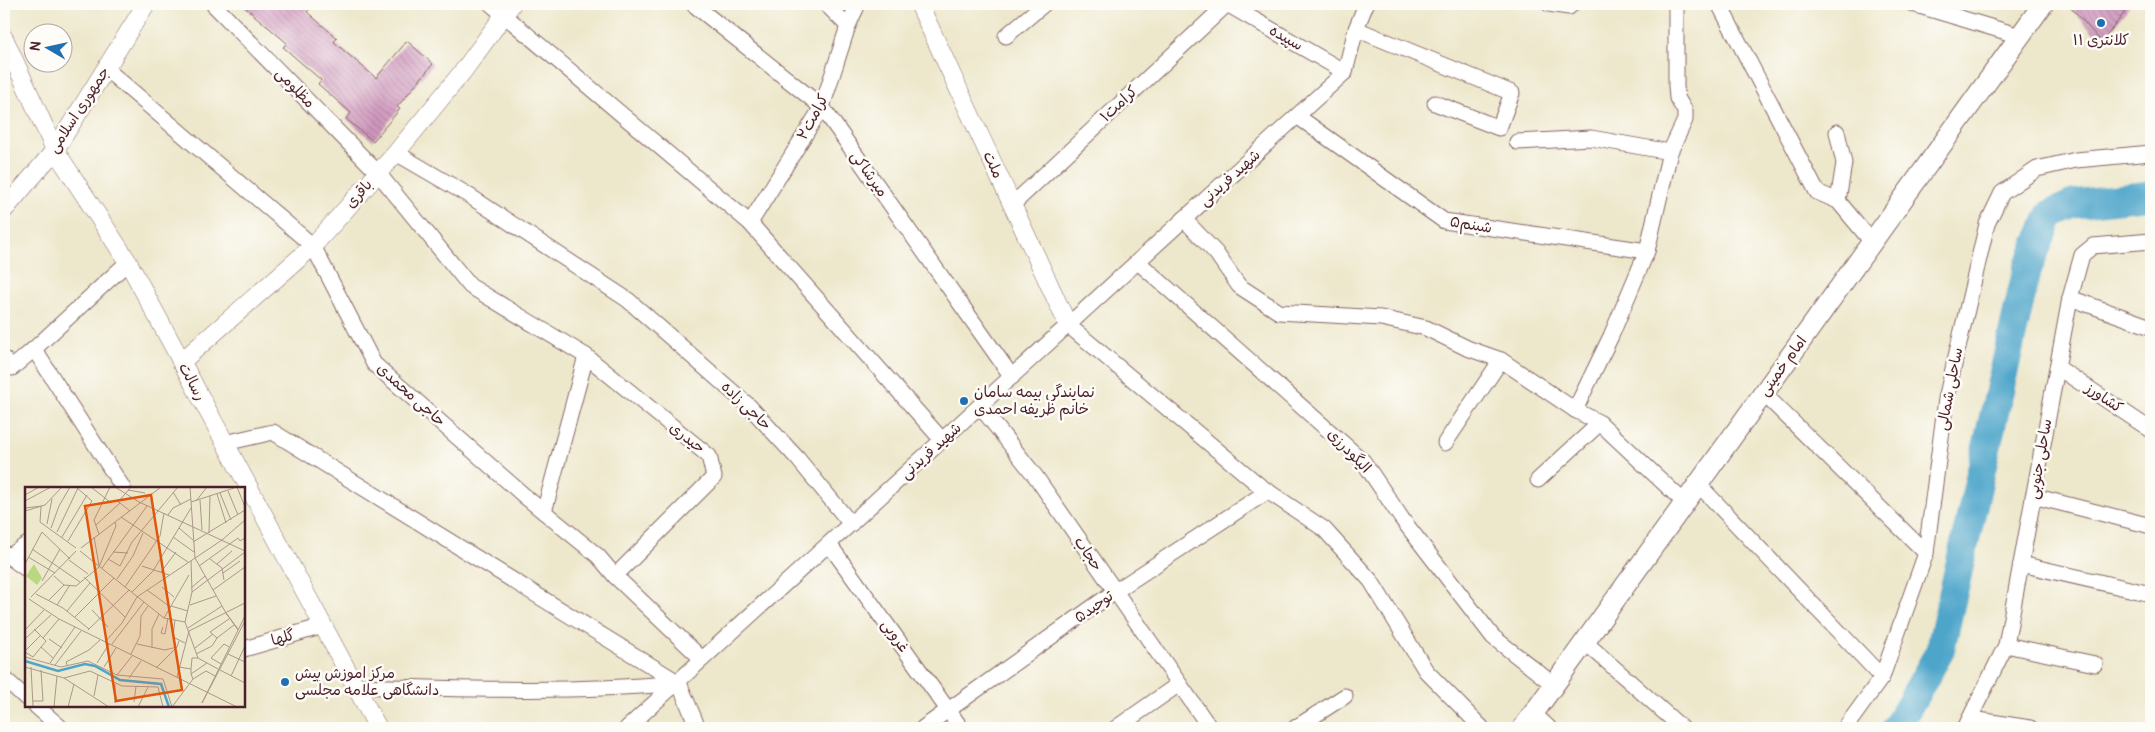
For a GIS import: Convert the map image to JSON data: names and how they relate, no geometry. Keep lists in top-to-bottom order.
{
  "streets": {
    "main road": ["امام خمینی"],
    "street": [
      "سپیده",
      "مظلومی",
      "کرامت۱",
      "جمهوری اسلامی",
      "کرامت۲",
      "ملت",
      "میرشاکی",
      "شهید فریدنی",
      "باقری",
      "شبنم۵",
      "رسالت",
      "ساحلی شمالی",
      "حاجی محمدی",
      "کشاورز",
      "حاجی زاده",
      "حیدری",
      "الیگودرزی",
      "ساحلی جنوبی",
      "حجاب",
      "توحید۵",
      "غروبی",
      "گلها"
    ]
  },
  "crossings": [
    ["سپیده", "کرامت۱"],
    ["سپیده", "شهید فریدنی"],
    ["مظلومی", "باقری"],
    ["مظلومی", "حیدری"],
    ["کرامت۱", "ملت"],
    ["جمهوری اسلامی", "رسالت"],
    ["جمهوری اسلامی", "حاجی محمدی"],
    ["کرامت۲", "میرشاکی"],
    ["ملت", "شهید فریدنی"],
    ["میرشاکی", "شهید فریدنی"],
    ["شهید فریدنی", "شبنم۵"],
    ["شهید فریدنی", "حاجی محمدی"],
    ["شهید فریدنی", "حاجی زاده"],
    ["شهید فریدنی", "الیگودرزی"],
    ["شهید فریدنی", "حجاب"],
    ["شهید فریدنی", "غروبی"],
    ["باقری", "رسالت"],
    ["باقری", "حاجی محمدی"],
    ["باقری", "حاجی زاده"],
    ["امام خمینی", "الیگودرزی"],
    ["رسالت", "گلها"],
    ["حاجی محمدی", "حیدری"],
    ["کشاورز", "ساحلی جنوبی"],
    ["حجاب", "توحید۵"],
    ["توحید۵", "غروبی"]
  ],
  "places": ["کلانتری ۱۱", "نمایندگی بیمه سامان خانم ظریفه احمدی", "مرکز اموزش پیش دانشگاهی علامه مجلسی"],
  "north": "left"
}
